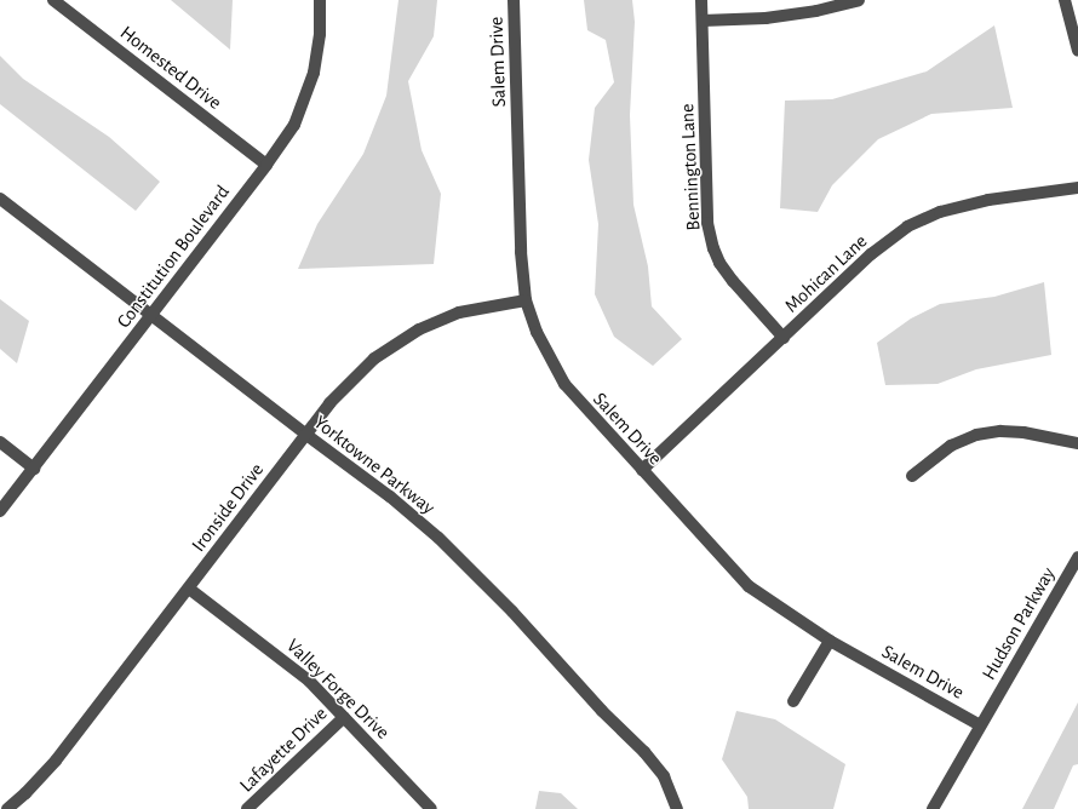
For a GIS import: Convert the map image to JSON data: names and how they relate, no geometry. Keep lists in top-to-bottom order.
{
  "streets": {
    "street": [
      "Salem Drive",
      "Homested Drive",
      "Bennington Lane",
      "Constitution Boulevard",
      "Mohican Lane",
      "Yorktowne Parkway",
      "Ironside Drive",
      "Hudson Parkway",
      "Valley Forge Drive",
      "Lafayette Drive"
    ]
  },
  "crossings": [
    ["Salem Drive", "Mohican Lane"],
    ["Salem Drive", "Ironside Drive"],
    ["Salem Drive", "Hudson Parkway"],
    ["Homested Drive", "Constitution Boulevard"],
    ["Bennington Lane", "Mohican Lane"],
    ["Constitution Boulevard", "Yorktowne Parkway"],
    ["Yorktowne Parkway", "Ironside Drive"],
    ["Ironside Drive", "Valley Forge Drive"],
    ["Valley Forge Drive", "Lafayette Drive"]
  ]
}
